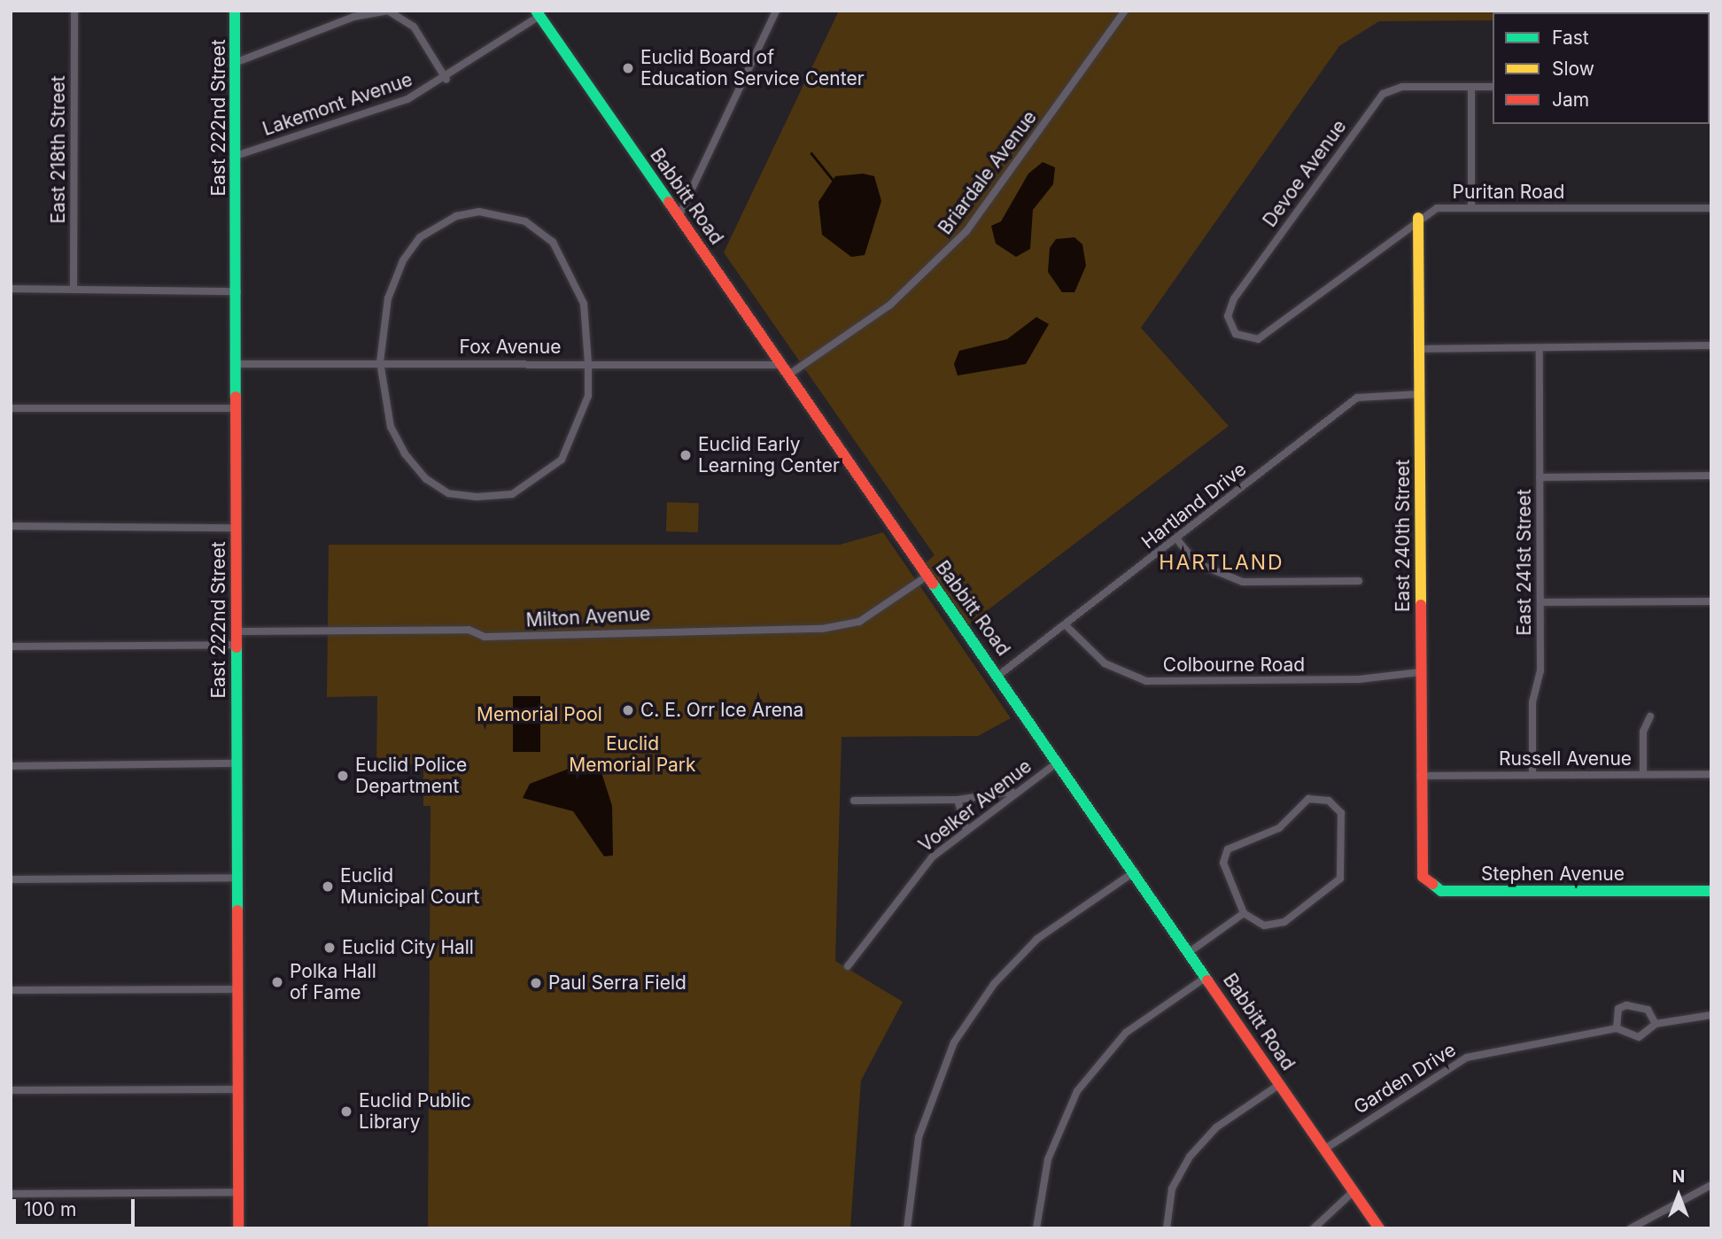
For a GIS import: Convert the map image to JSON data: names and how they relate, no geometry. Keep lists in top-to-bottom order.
{
  "streets": {
    "street": [
      "Lakemont Avenue",
      "East 222nd Street",
      "East 218th Street",
      "Briardale Avenue",
      "Devoe Avenue",
      "Puritan Road",
      "Babbitt Road",
      "Fox Avenue",
      "Hartland Drive",
      "East 240th Street",
      "East 241st Street",
      "Milton Avenue",
      "Colbourne Road",
      "Russell Avenue",
      "Voelker Avenue",
      "Stephen Avenue",
      "Garden Drive"
    ]
  },
  "crossings": [
    ["Lakemont Avenue", "East 222nd Street"],
    ["Lakemont Avenue", "Babbitt Road"],
    ["East 222nd Street", "Fox Avenue"],
    ["East 222nd Street", "Milton Avenue"],
    ["Briardale Avenue", "Babbitt Road"],
    ["Briardale Avenue", "Fox Avenue"],
    ["Devoe Avenue", "Puritan Road"],
    ["Puritan Road", "East 240th Street"],
    ["Babbitt Road", "Fox Avenue"],
    ["Babbitt Road", "Hartland Drive"],
    ["Babbitt Road", "Milton Avenue"],
    ["Babbitt Road", "Voelker Avenue"],
    ["Babbitt Road", "Garden Drive"],
    ["Hartland Drive", "East 240th Street"],
    ["Hartland Drive", "Colbourne Road"],
    ["East 240th Street", "Colbourne Road"],
    ["East 240th Street", "Russell Avenue"],
    ["East 240th Street", "Stephen Avenue"],
    ["East 241st Street", "Russell Avenue"]
  ],
  "districts": ["HARTLAND"],
  "parks": ["Memorial Pool", "Euclid Memorial Park"],
  "places": [
    "Euclid Board of Education Service Center",
    "Euclid Early Learning Center",
    "C. E. Orr Ice Arena",
    "Euclid Police Department",
    "Euclid Municipal Court",
    "Euclid City Hall",
    "Polka Hall of Fame",
    "Paul Serra Field",
    "Euclid Public Library"
  ],
  "legend": ["Fast", "Slow", "Jam"],
  "scale_bar": "100 m",
  "north": "top"
}
